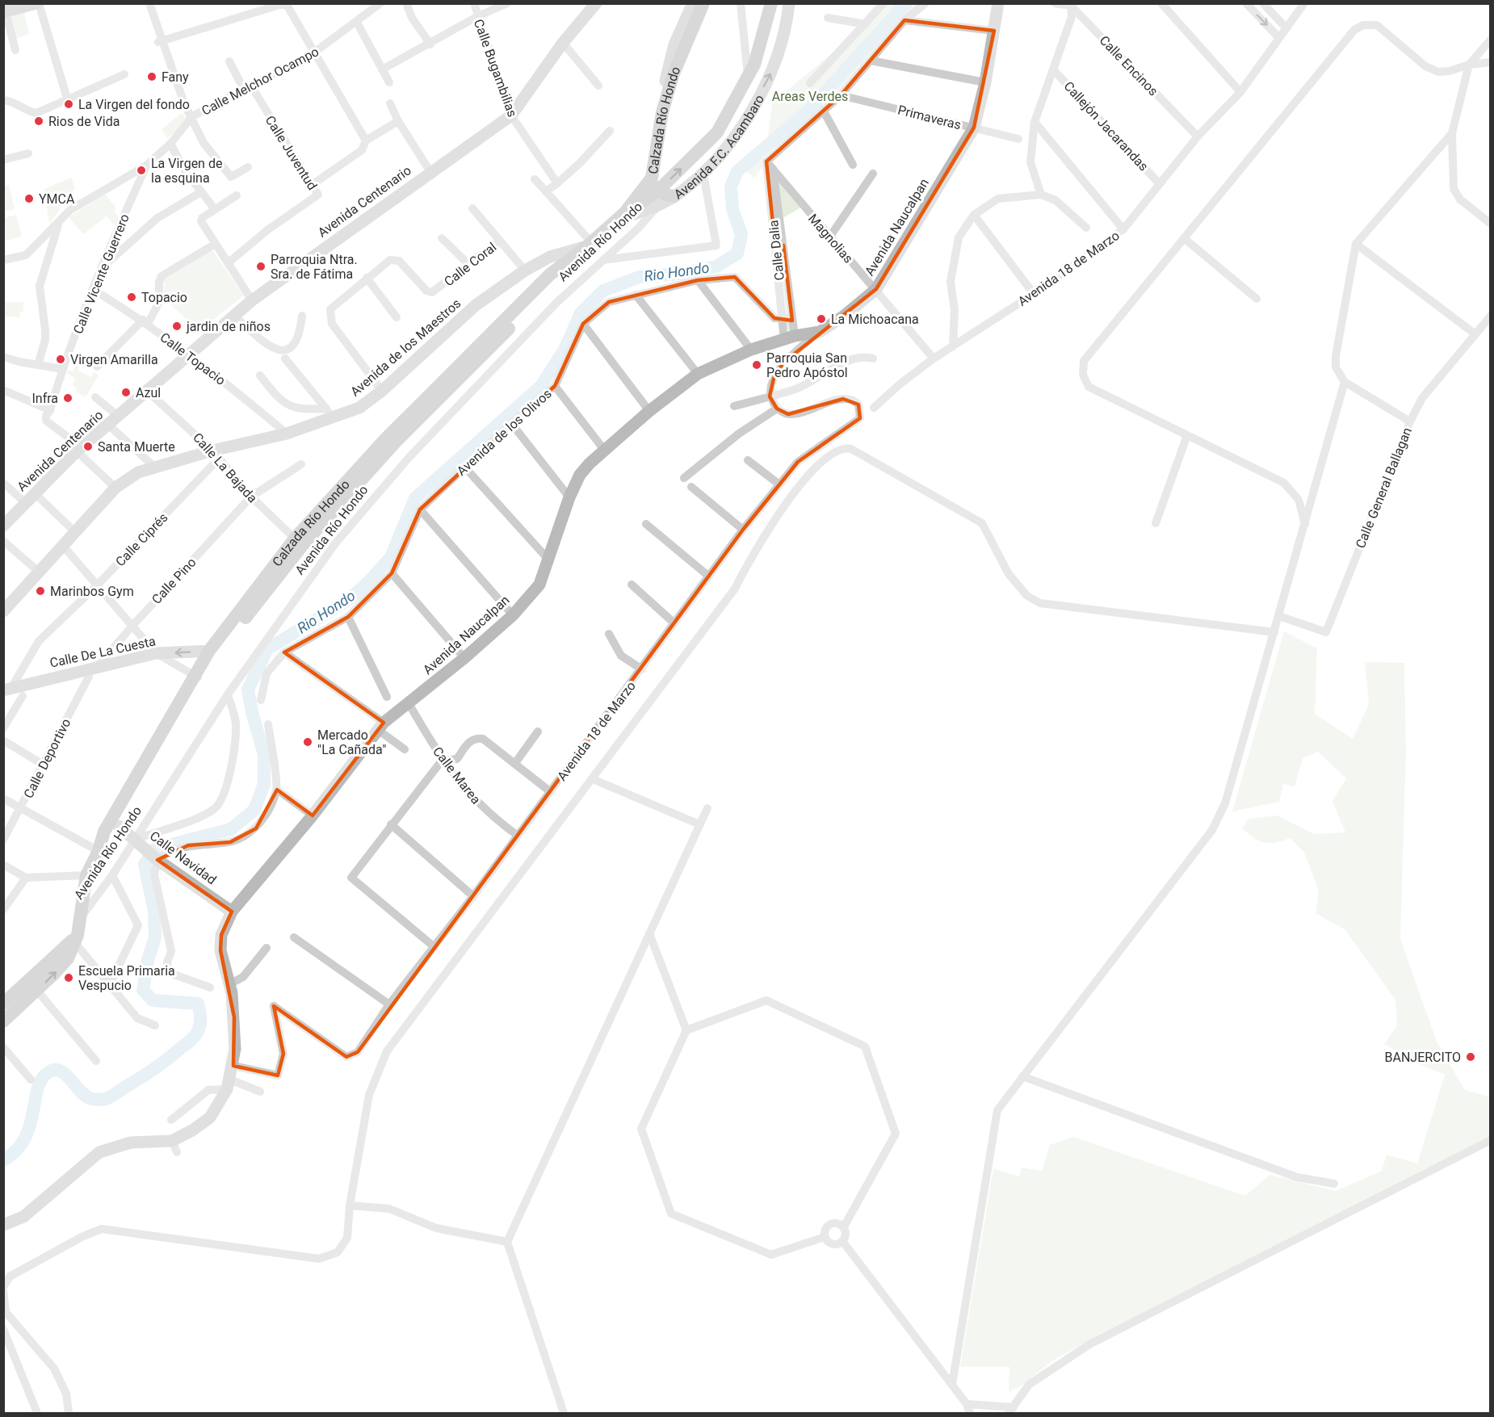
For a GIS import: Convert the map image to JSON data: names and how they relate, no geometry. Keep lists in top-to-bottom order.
{
  "streets": {
    "main road": [
      "Calzada Río Hondo",
      "Avenida F.C. Acambaro",
      "Avenida Centenario",
      "Avenida Naucalpan",
      "Avenida de los Maestros",
      "Calle De La Cuesta",
      "Calle Navidad"
    ],
    "street": [
      "Calle Encinos",
      "Calle Bugambilias",
      "Calle Melchor Ocampo",
      "Primaveras",
      "Callejón Jacarandas",
      "Calle Juventud",
      "Magnolias",
      "Avenida Río Hondo",
      "Calle Dalia",
      "Calle Coral",
      "Avenida 18 de Marzo",
      "Calle Vicente Guerrero",
      "Calle Topacio",
      "Avenida de los Olivos",
      "Calle La Bajada",
      "Calle General Ballagan",
      "Calle Ciprés",
      "Calle Pino",
      "Calle Deportivo",
      "Calle Marea"
    ]
  },
  "crossings": [
    ["Calle Encinos", "Avenida 18 de Marzo"],
    ["Calle Bugambilias", "Avenida Centenario"],
    ["Calle Melchor Ocampo", "Calle Juventud"],
    ["Calle Melchor Ocampo", "Calle Vicente Guerrero"],
    ["Primaveras", "Avenida Naucalpan"],
    ["Calzada Río Hondo", "Avenida F.C. Acambaro"],
    ["Calzada Río Hondo", "Avenida Río Hondo"],
    ["Calzada Río Hondo", "Avenida de los Maestros"],
    ["Calzada Río Hondo", "Calle La Bajada"],
    ["Calzada Río Hondo", "Calle De La Cuesta"],
    ["Calzada Río Hondo", "Calle Navidad"],
    ["Callejón Jacarandas", "Avenida 18 de Marzo"],
    ["Avenida F.C. Acambaro", "Avenida Río Hondo"],
    ["Avenida Centenario", "Calle Topacio"],
    ["Avenida Centenario", "Calle La Bajada"],
    ["Avenida Naucalpan", "Magnolias"],
    ["Avenida Naucalpan", "Calle Dalia"],
    ["Avenida Naucalpan", "Avenida 18 de Marzo"],
    ["Avenida Naucalpan", "Calle Marea"],
    ["Avenida Naucalpan", "Calle Navidad"],
    ["Magnolias", "Calle Dalia"],
    ["Magnolias", "Avenida 18 de Marzo"],
    ["Avenida Río Hondo", "Calle Navidad"],
    ["Calle Dalia", "Avenida de los Olivos"],
    ["Calle Coral", "Avenida de los Maestros"],
    ["Avenida 18 de Marzo", "Calle Marea"],
    ["Calle Vicente Guerrero", "Calle Topacio"],
    ["Avenida de los Maestros", "Calle Topacio"],
    ["Avenida de los Maestros", "Calle La Bajada"],
    ["Avenida de los Maestros", "Calle Ciprés"],
    ["Calle La Bajada", "Calle Ciprés"],
    ["Calle La Bajada", "Calle Pino"],
    ["Calle Ciprés", "Calle De La Cuesta"],
    ["Calle Pino", "Calle De La Cuesta"]
  ],
  "water": ["Rio Hondo"],
  "parks": ["Areas Verdes"],
  "places": [
    "Fany",
    "La Virgen del fondo",
    "Rios de Vida",
    "La Virgen de la esquina",
    "YMCA",
    "Parroquia Ntra. Sra. de Fátima",
    "Topacio",
    "La Michoacana",
    "jardin de niños",
    "Virgen Amarilla",
    "Parroquia San Pedro Apóstol",
    "Azul",
    "Infra",
    "Santa Muerte",
    "Marinbos Gym",
    "Mercado \"La Cañada\"",
    "Escuela Primaria Vespucio",
    "BANJERCITO"
  ]
}
